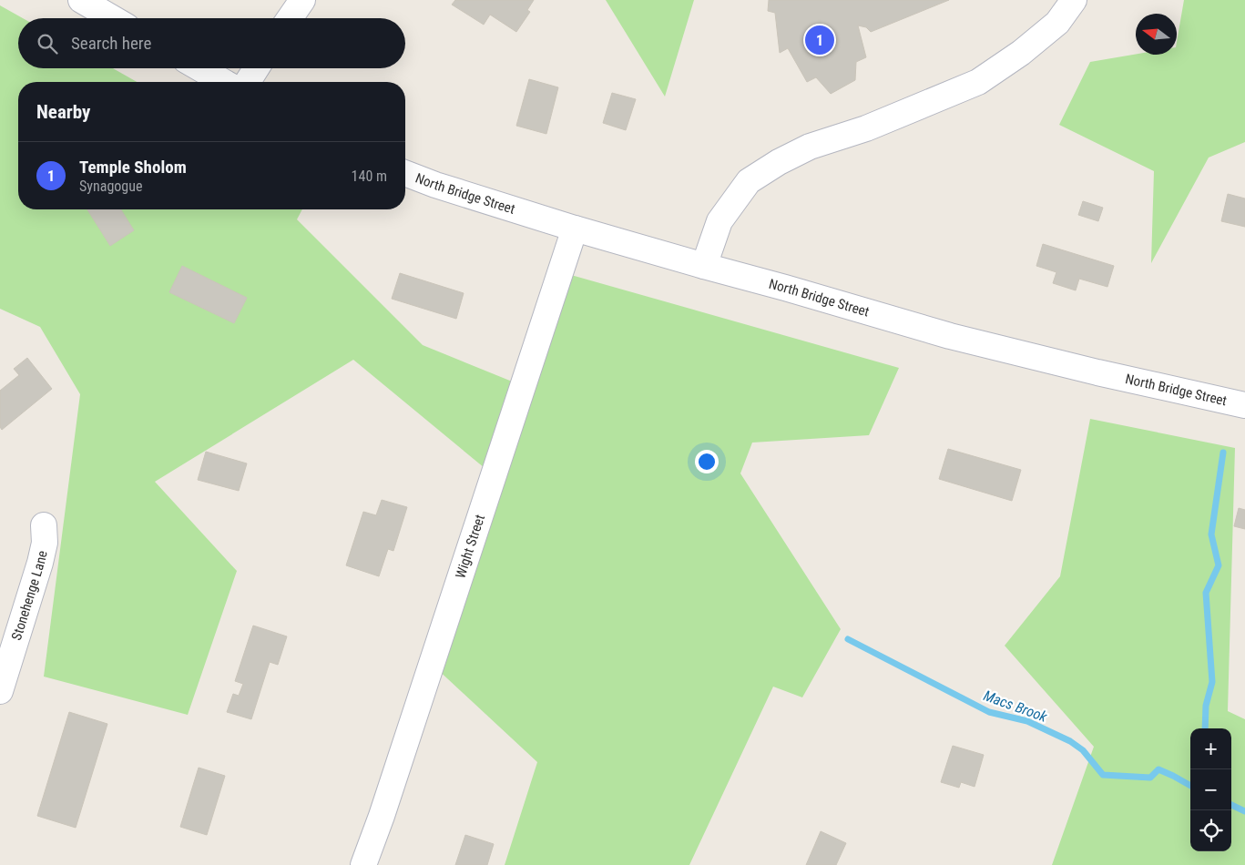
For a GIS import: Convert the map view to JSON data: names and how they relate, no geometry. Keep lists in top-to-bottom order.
{
  "streets": {
    "street": ["North Bridge Street", "Wight Street", "Stonehenge Lane"]
  },
  "crossings": [
    ["North Bridge Street", "Wight Street"]
  ],
  "water": ["Macs Brook"],
  "north": "left",
  "page": {
    "search": "Search here",
    "pins": "1",
    "heading": "Nearby",
    "list": [
      {
        "mark": "1",
        "name": "Temple Sholom",
        "note": "Synagogue",
        "value": "140 m"
      }
    ],
    "map_buttons": ["+", "−"]
  }
}
